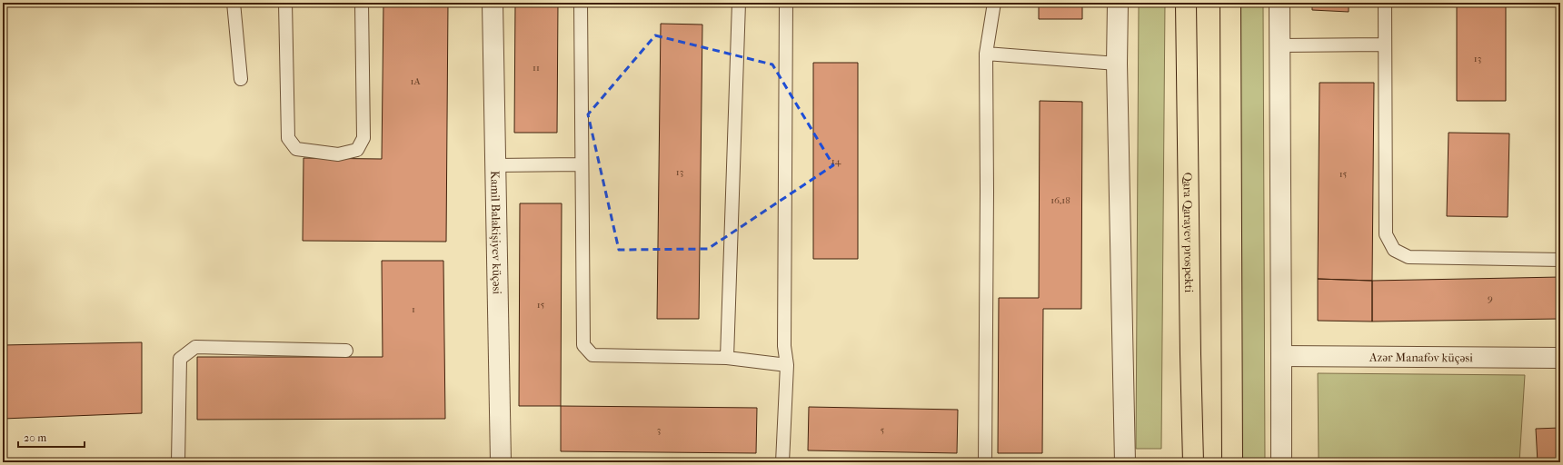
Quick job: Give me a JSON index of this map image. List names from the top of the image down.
{
  "streets": {
    "main road": ["Qara Qarayev prospekti"],
    "street": ["Kamil Balakişiyev küçəsi", "Azər Manafov küçəsi"]
  },
  "house_numbers": [
    "13",
    "11",
    "1A",
    "14",
    "13",
    "15",
    "16,18",
    "9",
    "15",
    "1",
    "3",
    "5"
  ],
  "scale_bar": "20 m"
}
